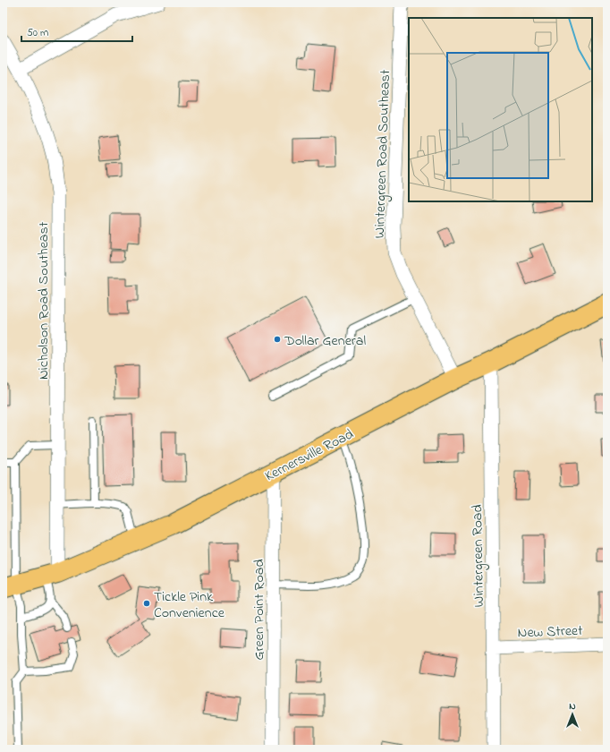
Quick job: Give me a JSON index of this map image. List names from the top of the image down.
{
  "streets": {
    "main road": ["Kernersville Road"],
    "street": [
      "Wintergreen Road Southeast",
      "Nicholson Road Southeast",
      "Wintergreen Road",
      "Green Point Road",
      "New Street"
    ]
  },
  "crossings": [
    ["Wintergreen Road Southeast", "Kernersville Road"],
    ["Nicholson Road Southeast", "Kernersville Road"],
    ["Kernersville Road", "Wintergreen Road"],
    ["Kernersville Road", "Green Point Road"],
    ["Wintergreen Road", "New Street"]
  ],
  "places": ["Dollar General", "Tickle Pink Convenience"],
  "scale_bar": "50 m",
  "north": "top"
}
